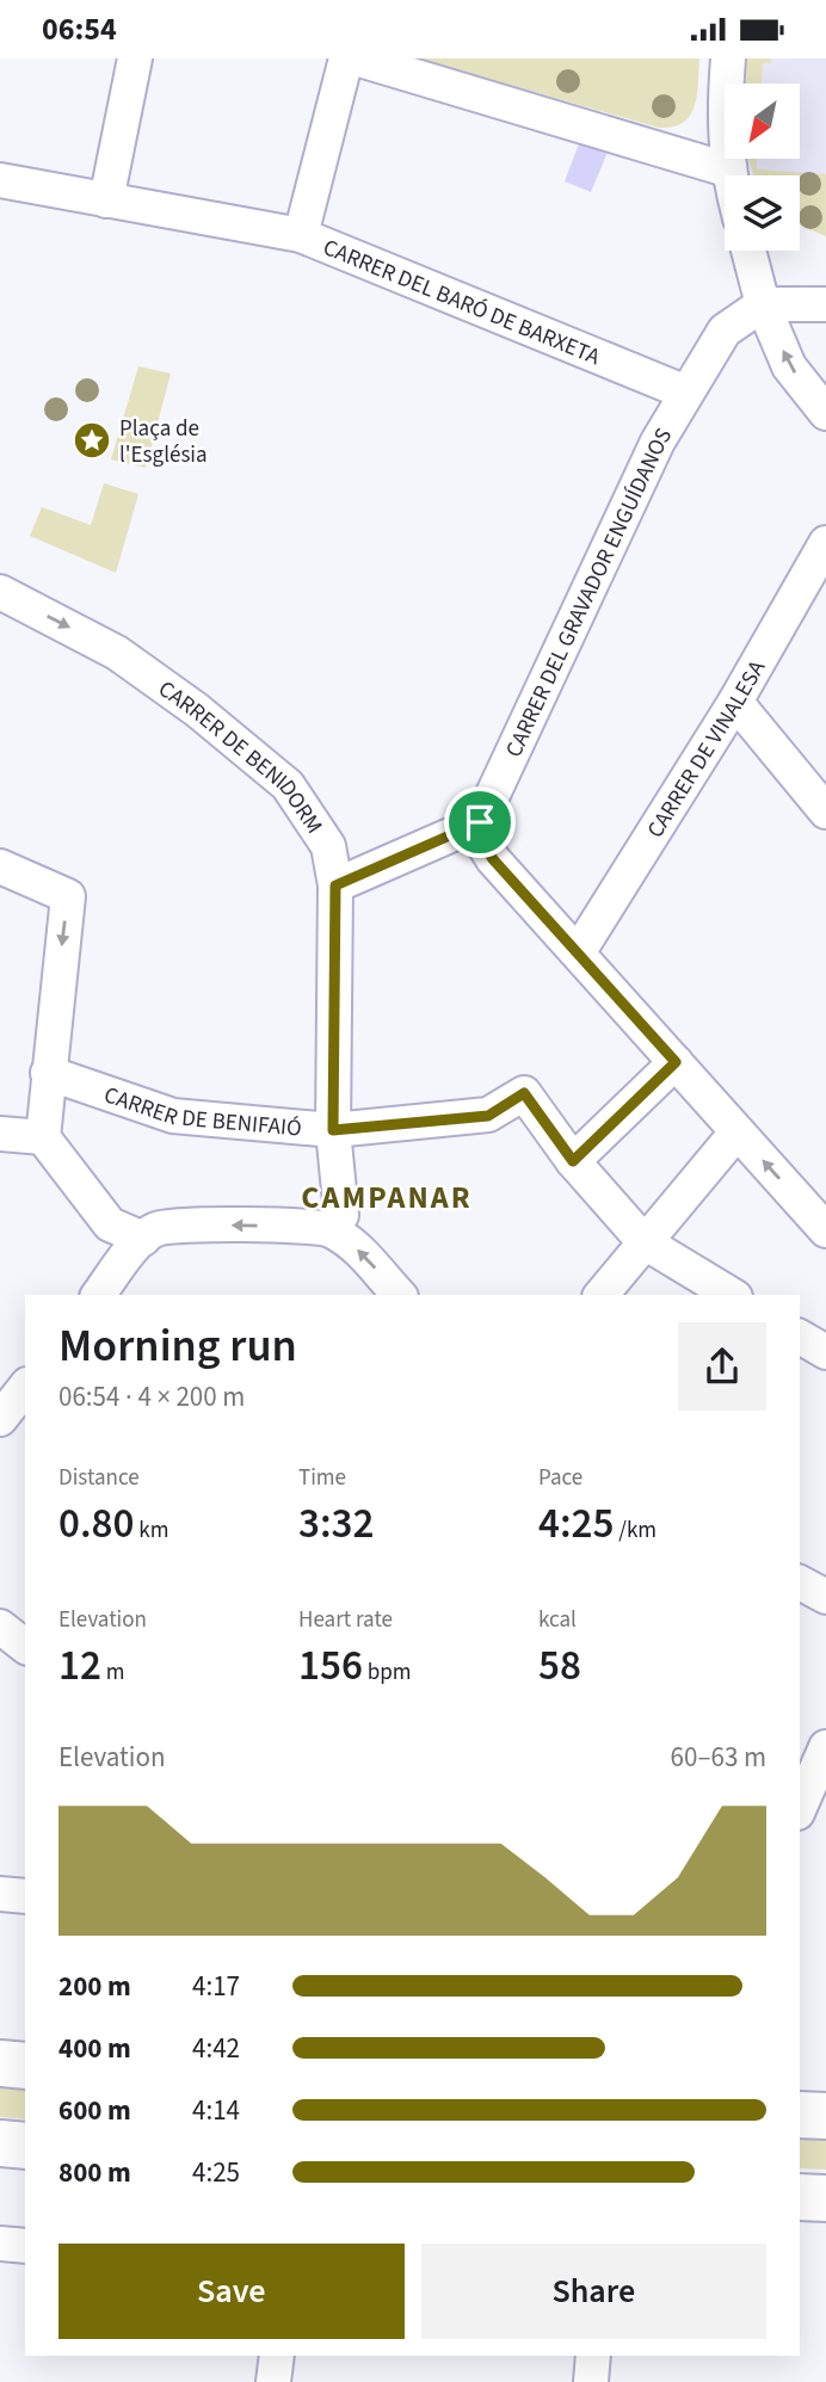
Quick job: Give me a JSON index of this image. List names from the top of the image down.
{
  "streets": {
    "street": [
      "CARRER DEL BARÓ DE BARXETA",
      "CARRER DEL GRAVADOR ENGUÍDANOS",
      "CARRER DE VINALESA",
      "CARRER DE BENIDORM",
      "CARRER DE BENIFAIÓ"
    ]
  },
  "crossings": [
    ["CARRER DEL BARÓ DE BARXETA", "CARRER DEL GRAVADOR ENGUÍDANOS"],
    ["CARRER DE BENIDORM", "CARRER DE BENIFAIÓ"]
  ],
  "one_way": ["CARRER DE BENIDORM"],
  "districts": ["CAMPANAR"],
  "places": {
    "place": ["Plaça de l'Església"]
  },
  "north": "bottom left",
  "page": {
    "status": "06:54",
    "heading": ["Morning run", "06:54 · 4 × 200 m"],
    "stats": [
      ["Distance", "0.80 km"],
      ["Time", "3:32"],
      ["Pace", "4:25 /km"],
      ["Elevation", "12 m"],
      ["Heart rate", "156 bpm"],
      ["kcal", "58"]
    ],
    "chart": ["Elevation", "60–63 m"],
    "list": [
      {
        "name": "200 m",
        "note": "4:17"
      },
      {
        "name": "400 m",
        "note": "4:42"
      },
      {
        "name": "600 m",
        "note": "4:14"
      },
      {
        "name": "800 m",
        "note": "4:25"
      }
    ],
    "buttons": ["Save", "Share"]
  }
}
